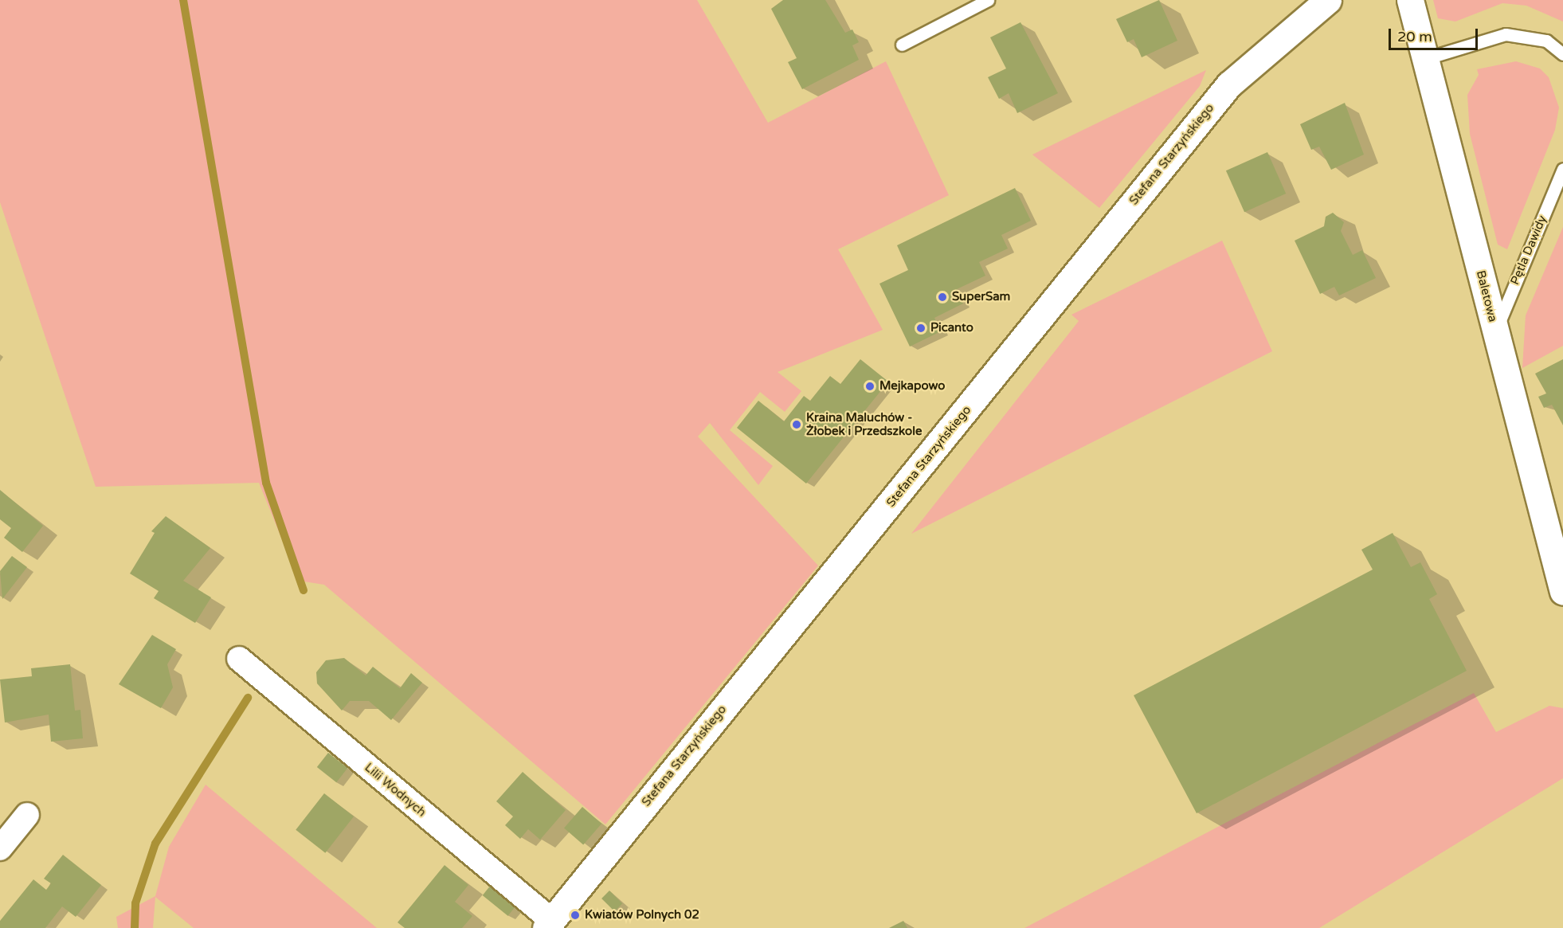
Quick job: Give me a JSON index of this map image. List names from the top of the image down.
{
  "streets": {
    "street": ["Stefana Starzyńskiego", "Baletowa", "Lilii Wodnych"],
    "lane": ["Pętla Dawidy"]
  },
  "crossings": [
    ["Stefana Starzyńskiego", "Lilii Wodnych"],
    ["Pętla Dawidy", "Baletowa"]
  ],
  "places": [
    "SuperSam",
    "Picanto",
    "Mejkapowo",
    "Kraina Maluchów - Żłobek i Przedszkole",
    "Kwiatów Polnych 02"
  ],
  "scale_bar": "20 m"
}
